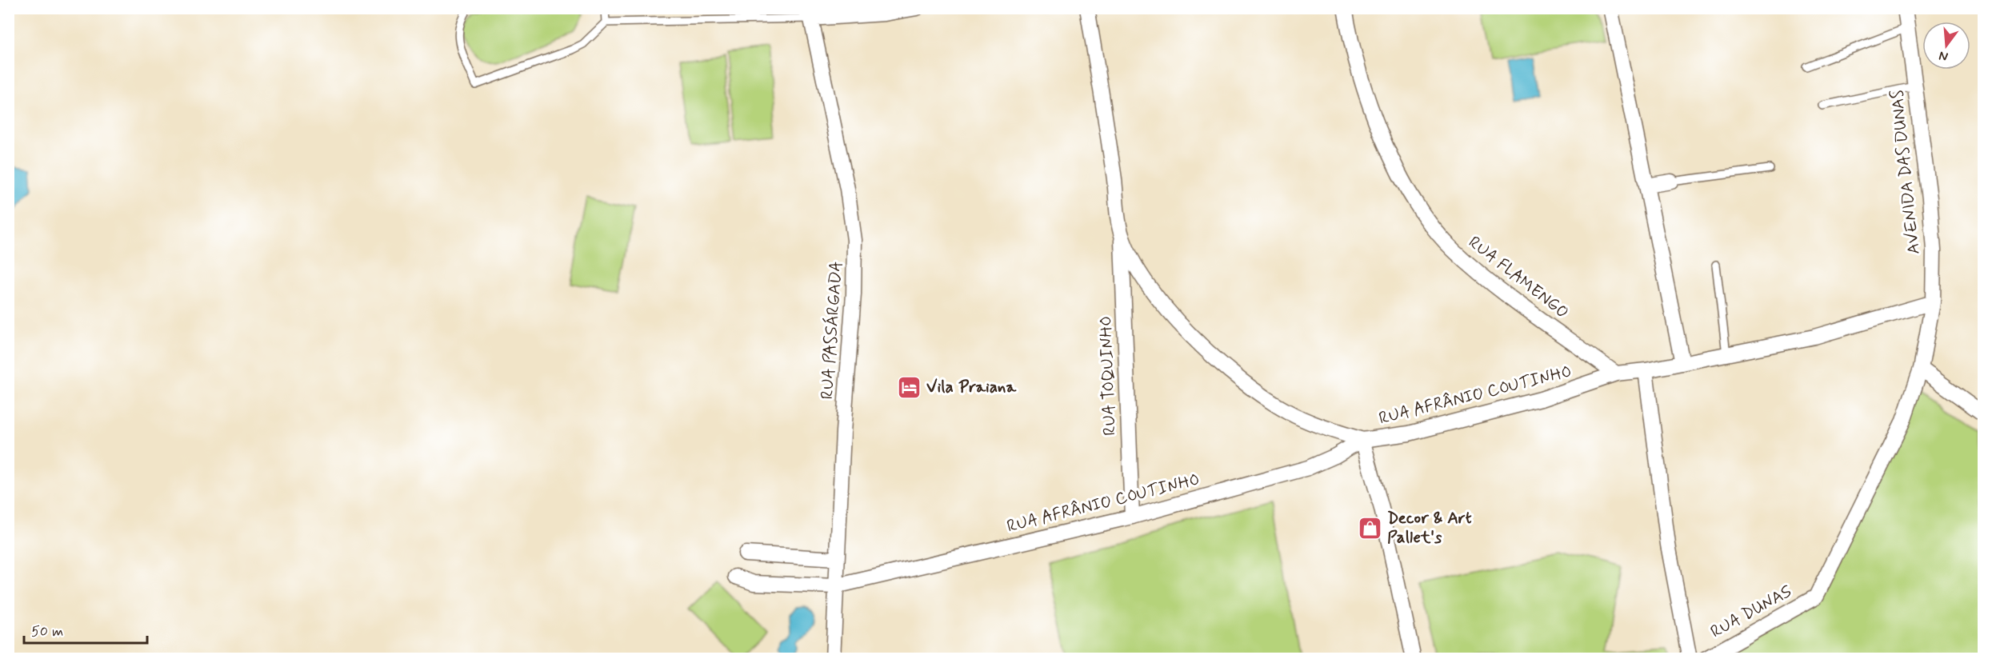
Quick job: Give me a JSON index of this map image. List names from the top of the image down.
{
  "streets": {
    "street": [
      "AVENIDA DAS DUNAS",
      "RUA FLAMENGO",
      "RUA PASSÁRGADA",
      "RUA TOQUINHO",
      "RUA AFRÂNIO COUTINHO",
      "RUA DUNAS"
    ]
  },
  "crossings": [
    ["AVENIDA DAS DUNAS", "RUA AFRÂNIO COUTINHO"],
    ["AVENIDA DAS DUNAS", "RUA DUNAS"],
    ["RUA FLAMENGO", "RUA AFRÂNIO COUTINHO"],
    ["RUA PASSÁRGADA", "RUA AFRÂNIO COUTINHO"],
    ["RUA TOQUINHO", "RUA AFRÂNIO COUTINHO"]
  ],
  "places": {
    "hotel": ["Vila Praiana"],
    "shop": ["Decor & Art Pallet's"]
  },
  "scale_bar": "50 m",
  "north": "bottom"
}
